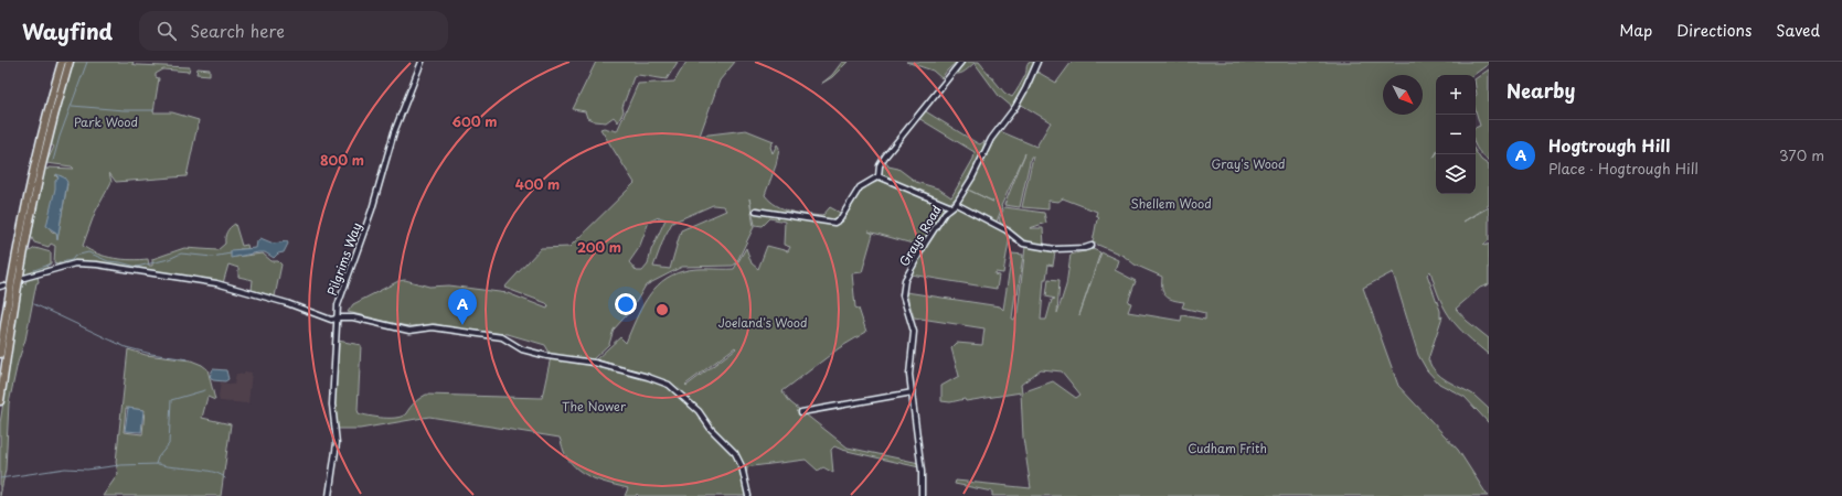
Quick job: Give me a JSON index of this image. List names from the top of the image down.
{
  "streets": {
    "street": ["Grays Road", "Pilgrims Way"]
  },
  "parks": [
    "Park Wood",
    "Gray's Wood",
    "Shellem Wood",
    "Joeland's Wood",
    "The Nower",
    "Cudham Frith"
  ],
  "north": "bottom right",
  "page": {
    "header": "Wayfind",
    "search": "Search here",
    "nav": ["Map", "Directions", "Saved"],
    "heading": "Nearby",
    "map_buttons": ["+", "−"],
    "list": [
      {
        "mark": "A",
        "name": "Hogtrough Hill",
        "note": "Place · Hogtrough Hill",
        "value": "370 m"
      }
    ],
    "pins": "A"
  },
  "rings": [
    "600 m",
    "800 m",
    "400 m",
    "200 m"
  ]
}
